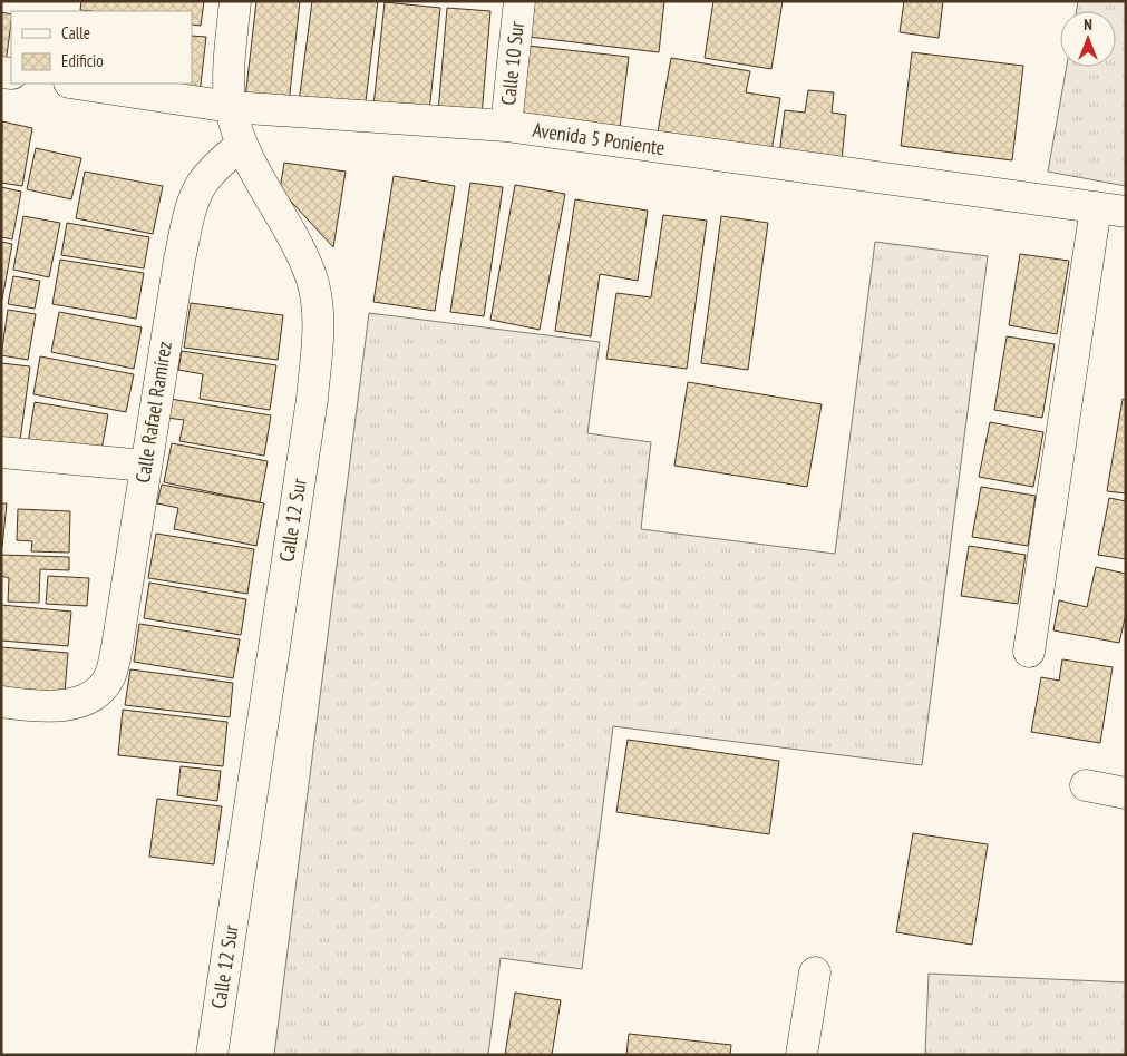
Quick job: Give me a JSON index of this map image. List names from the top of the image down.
{
  "streets": {
    "street": [
      "Calle 10 Sur",
      "Avenida 5 Poniente",
      "Calle Rafael Ramírez",
      "Calle 12 Sur"
    ]
  },
  "crossings": [
    ["Calle 10 Sur", "Avenida 5 Poniente"],
    ["Avenida 5 Poniente", "Calle 12 Sur"],
    ["Calle Rafael Ramírez", "Calle 12 Sur"]
  ],
  "legend": ["Calle", "Edificio"],
  "north": "top"
}
